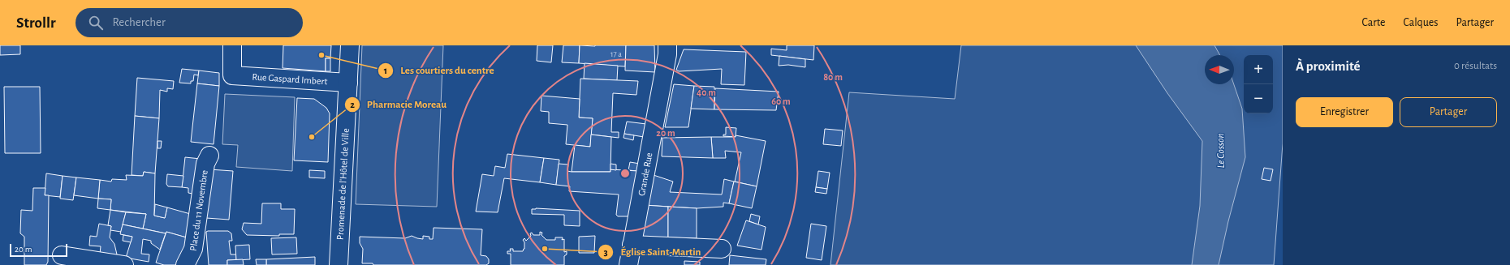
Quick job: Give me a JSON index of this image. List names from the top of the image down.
{
  "streets": {
    "street": [
      "Rue Gaspard Imbert",
      "Grande Rue",
      "Promenade de l'Hôtel de Ville",
      "Place du 11 Novembre"
    ]
  },
  "crossings": [
    ["Rue Gaspard Imbert", "Promenade de l'Hôtel de Ville"]
  ],
  "water": ["Le Cosson"],
  "places": ["Les courtiers du centre", "Pharmacie Moreau", "Église Saint-Martin"],
  "house_numbers": ["17 a"],
  "scale_bar": "20 m",
  "north": "left",
  "page": {
    "header": "Strollr",
    "search": "Rechercher",
    "nav": ["Carte", "Calques", "Partager"],
    "heading": ["À proximité", "0 résultats"],
    "map_buttons": ["+", "−"],
    "buttons": ["Enregistrer", "Partager"],
    "scale": "20 m"
  },
  "rings": [
    "80 m",
    "40 m",
    "60 m",
    "20 m"
  ]
}
